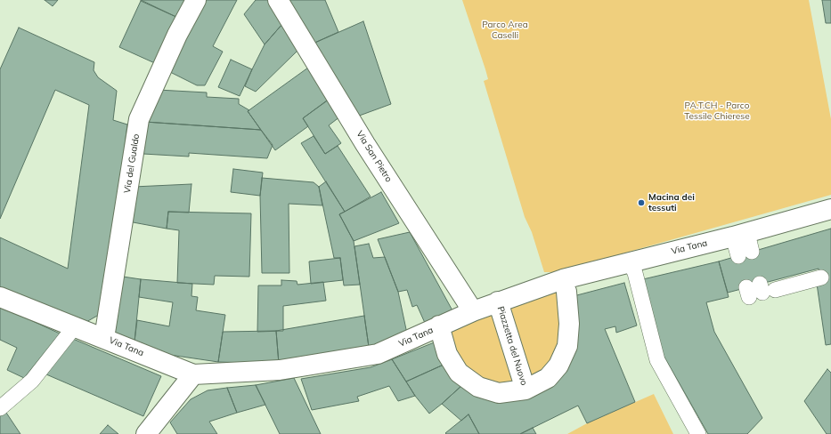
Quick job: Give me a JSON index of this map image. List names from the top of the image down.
{
  "streets": {
    "street": [
      "Via San Pietro",
      "Via del Gualdo",
      "Via Tana",
      "Piazzetta del Nuovo"
    ]
  },
  "crossings": [
    ["Via San Pietro", "Via Tana"],
    ["Via del Gualdo", "Via Tana"],
    ["Via Tana", "Piazzetta del Nuovo"]
  ],
  "parks": ["Parco Area Caselli", "PA.T.CH - Parco Tessile Chierese"],
  "places": ["Macina dei tessuti"]
}
